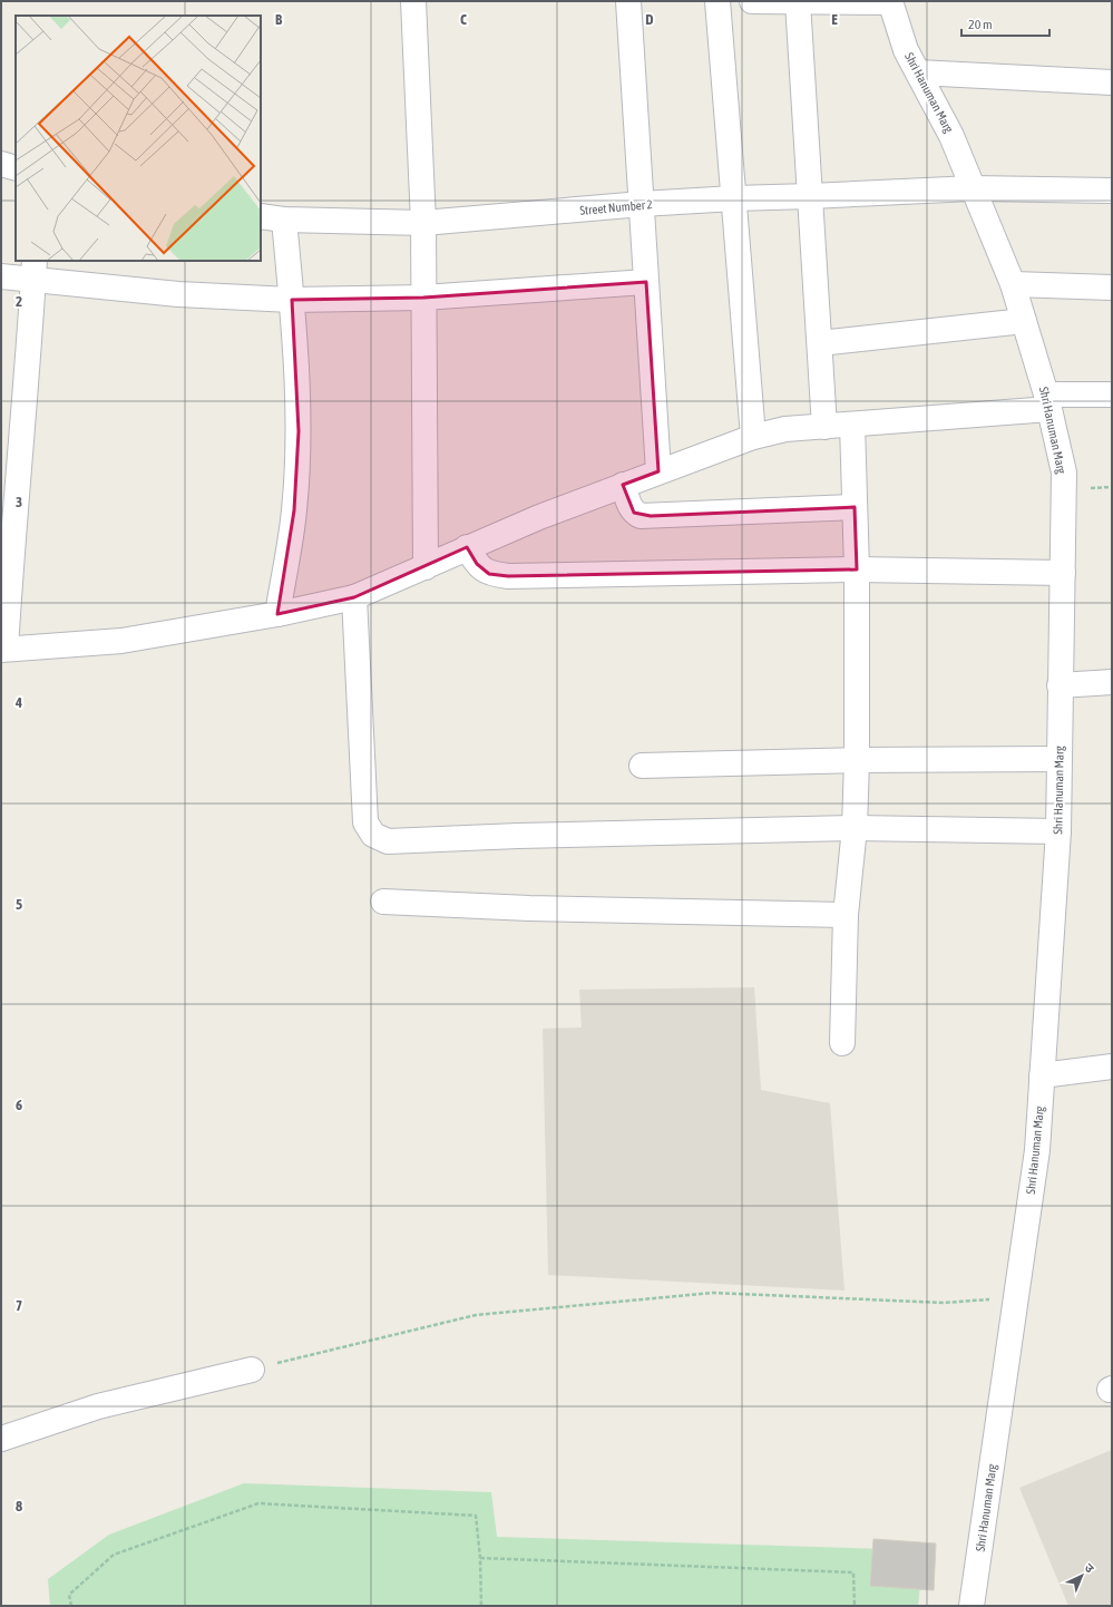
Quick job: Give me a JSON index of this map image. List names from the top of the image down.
{
  "streets": {
    "street": ["Shri Hanuman Marg", "Street Number 2"]
  },
  "crossings": [
    ["Shri Hanuman Marg", "Street Number 2"]
  ],
  "scale_bar": "20 m",
  "north": "top right",
  "grid": {
    "columns": [
      "B",
      "C",
      "D",
      "E"
    ],
    "rows": [
      "2",
      "3",
      "4",
      "5",
      "6",
      "7",
      "8"
    ]
  }
}
